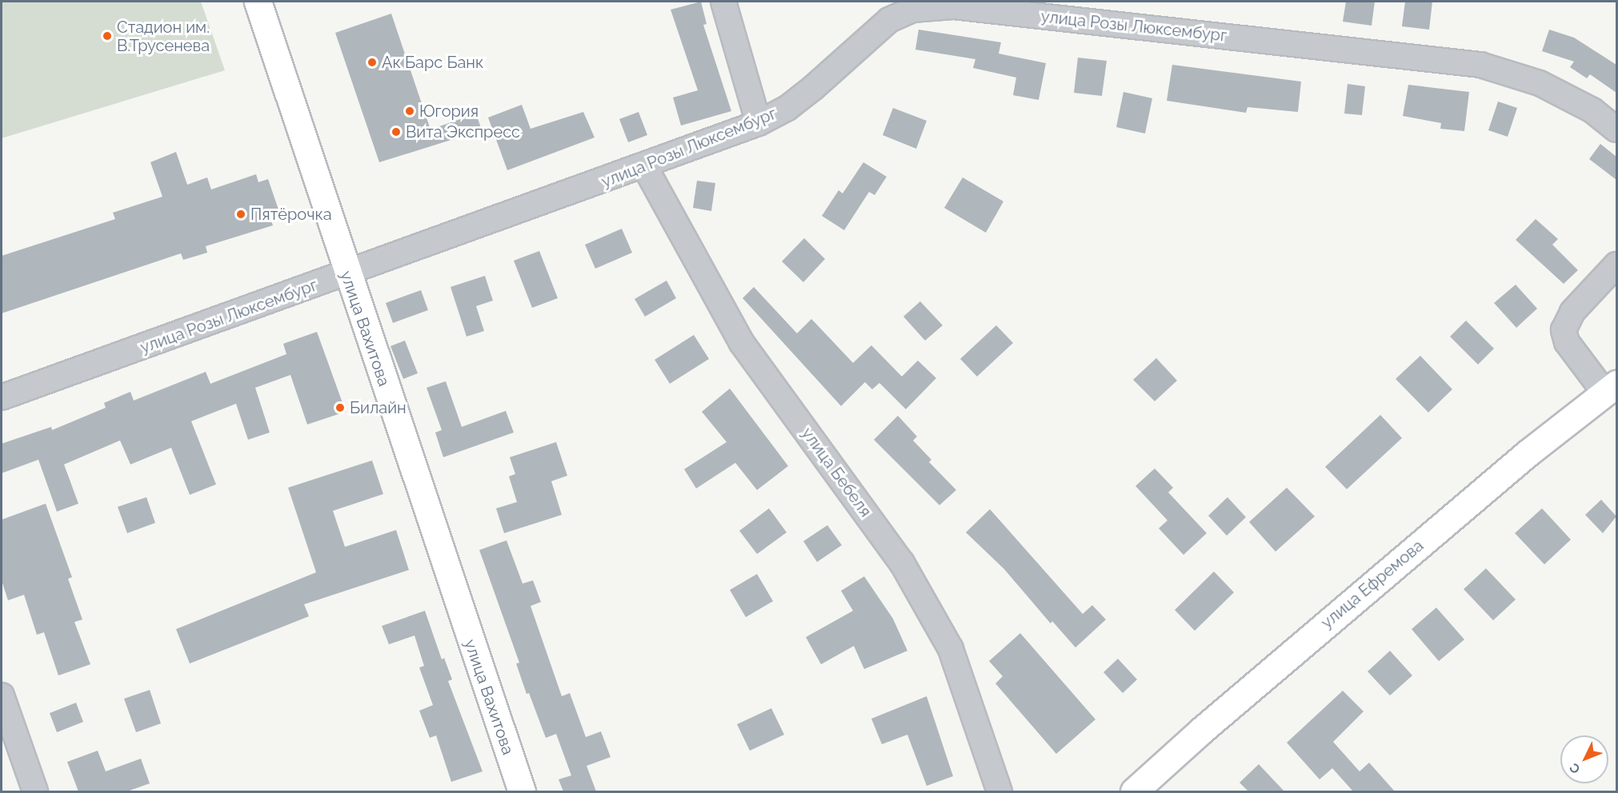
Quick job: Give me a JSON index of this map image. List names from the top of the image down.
{
  "streets": {
    "main road": ["улица Вахитова", "улица Ефремова"],
    "street": ["улица Розы Люксембург", "улица Бебеля"]
  },
  "crossings": [
    ["улица Розы Люксембург", "улица Вахитова"],
    ["улица Розы Люксембург", "улица Бебеля"]
  ],
  "places": [
    "Стадион им. В.Трусенева",
    "Ак Барс Банк",
    "Югория",
    "Вита Экспресс",
    "Пятёрочка",
    "Билайн"
  ],
  "north": "bottom left"
}
